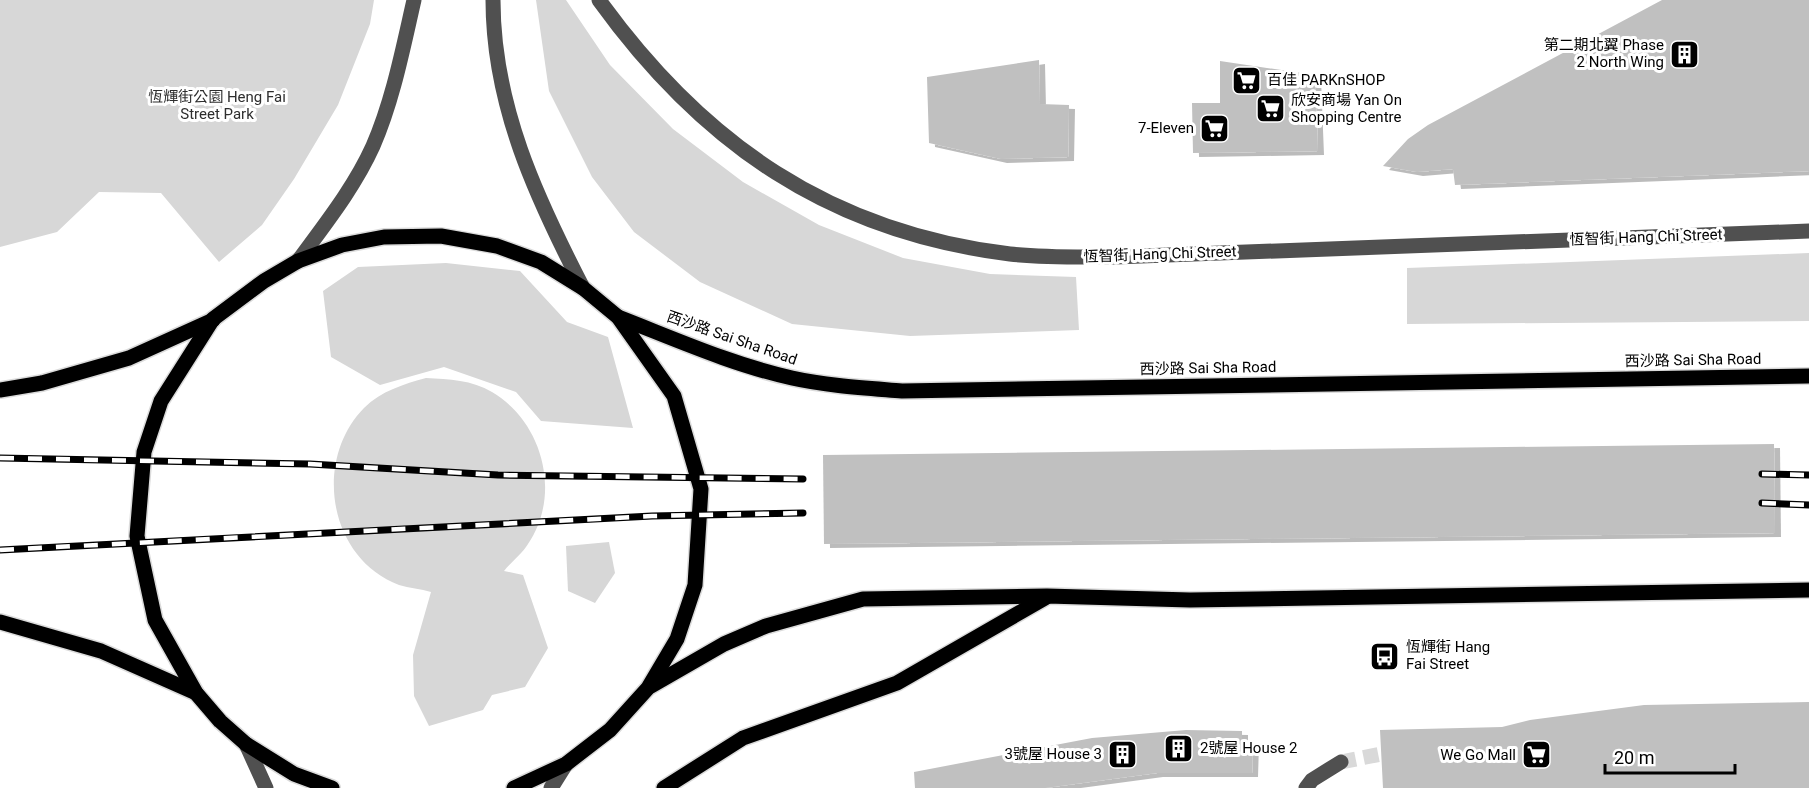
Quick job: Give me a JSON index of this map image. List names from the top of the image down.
{
  "streets": {
    "main road": ["西沙路 Sai Sha Road"],
    "street": ["恆智街 Hang Chi Street"]
  },
  "parks": ["恆輝街公園 Heng Fai Street Park"],
  "places": {
    "building": ["第二期北翼 Phase 2 North Wing", "2號屋 House 2", "3號屋 House 3"],
    "supermarket": [
      "百佳 PARKnSHOP",
      "欣安商場 Yan On Shopping Centre",
      "7-Eleven",
      "We Go Mall"
    ],
    "bus stop": ["恆輝街 Hang Fai Street"]
  },
  "scale_bar": "20 m"
}
